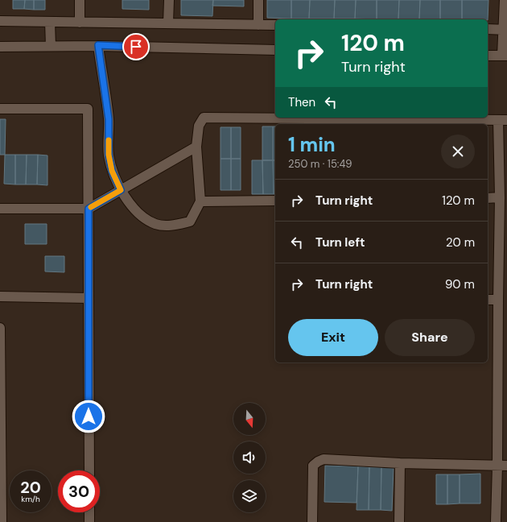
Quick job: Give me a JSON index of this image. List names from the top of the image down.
{
  "north": "bottom",
  "page": {
    "turn": ["120 m", "Turn right"],
    "then": "Then",
    "heading": ["1 min", "250 m · 15:49"],
    "list": [
      {
        "name": "Turn right",
        "value": "120 m"
      },
      {
        "name": "Turn left",
        "value": "20 m"
      },
      {
        "name": "Turn right",
        "value": "90 m"
      }
    ],
    "buttons": ["Exit", "Share"],
    "speed": "20 km/h",
    "limit": "30"
  }
}
